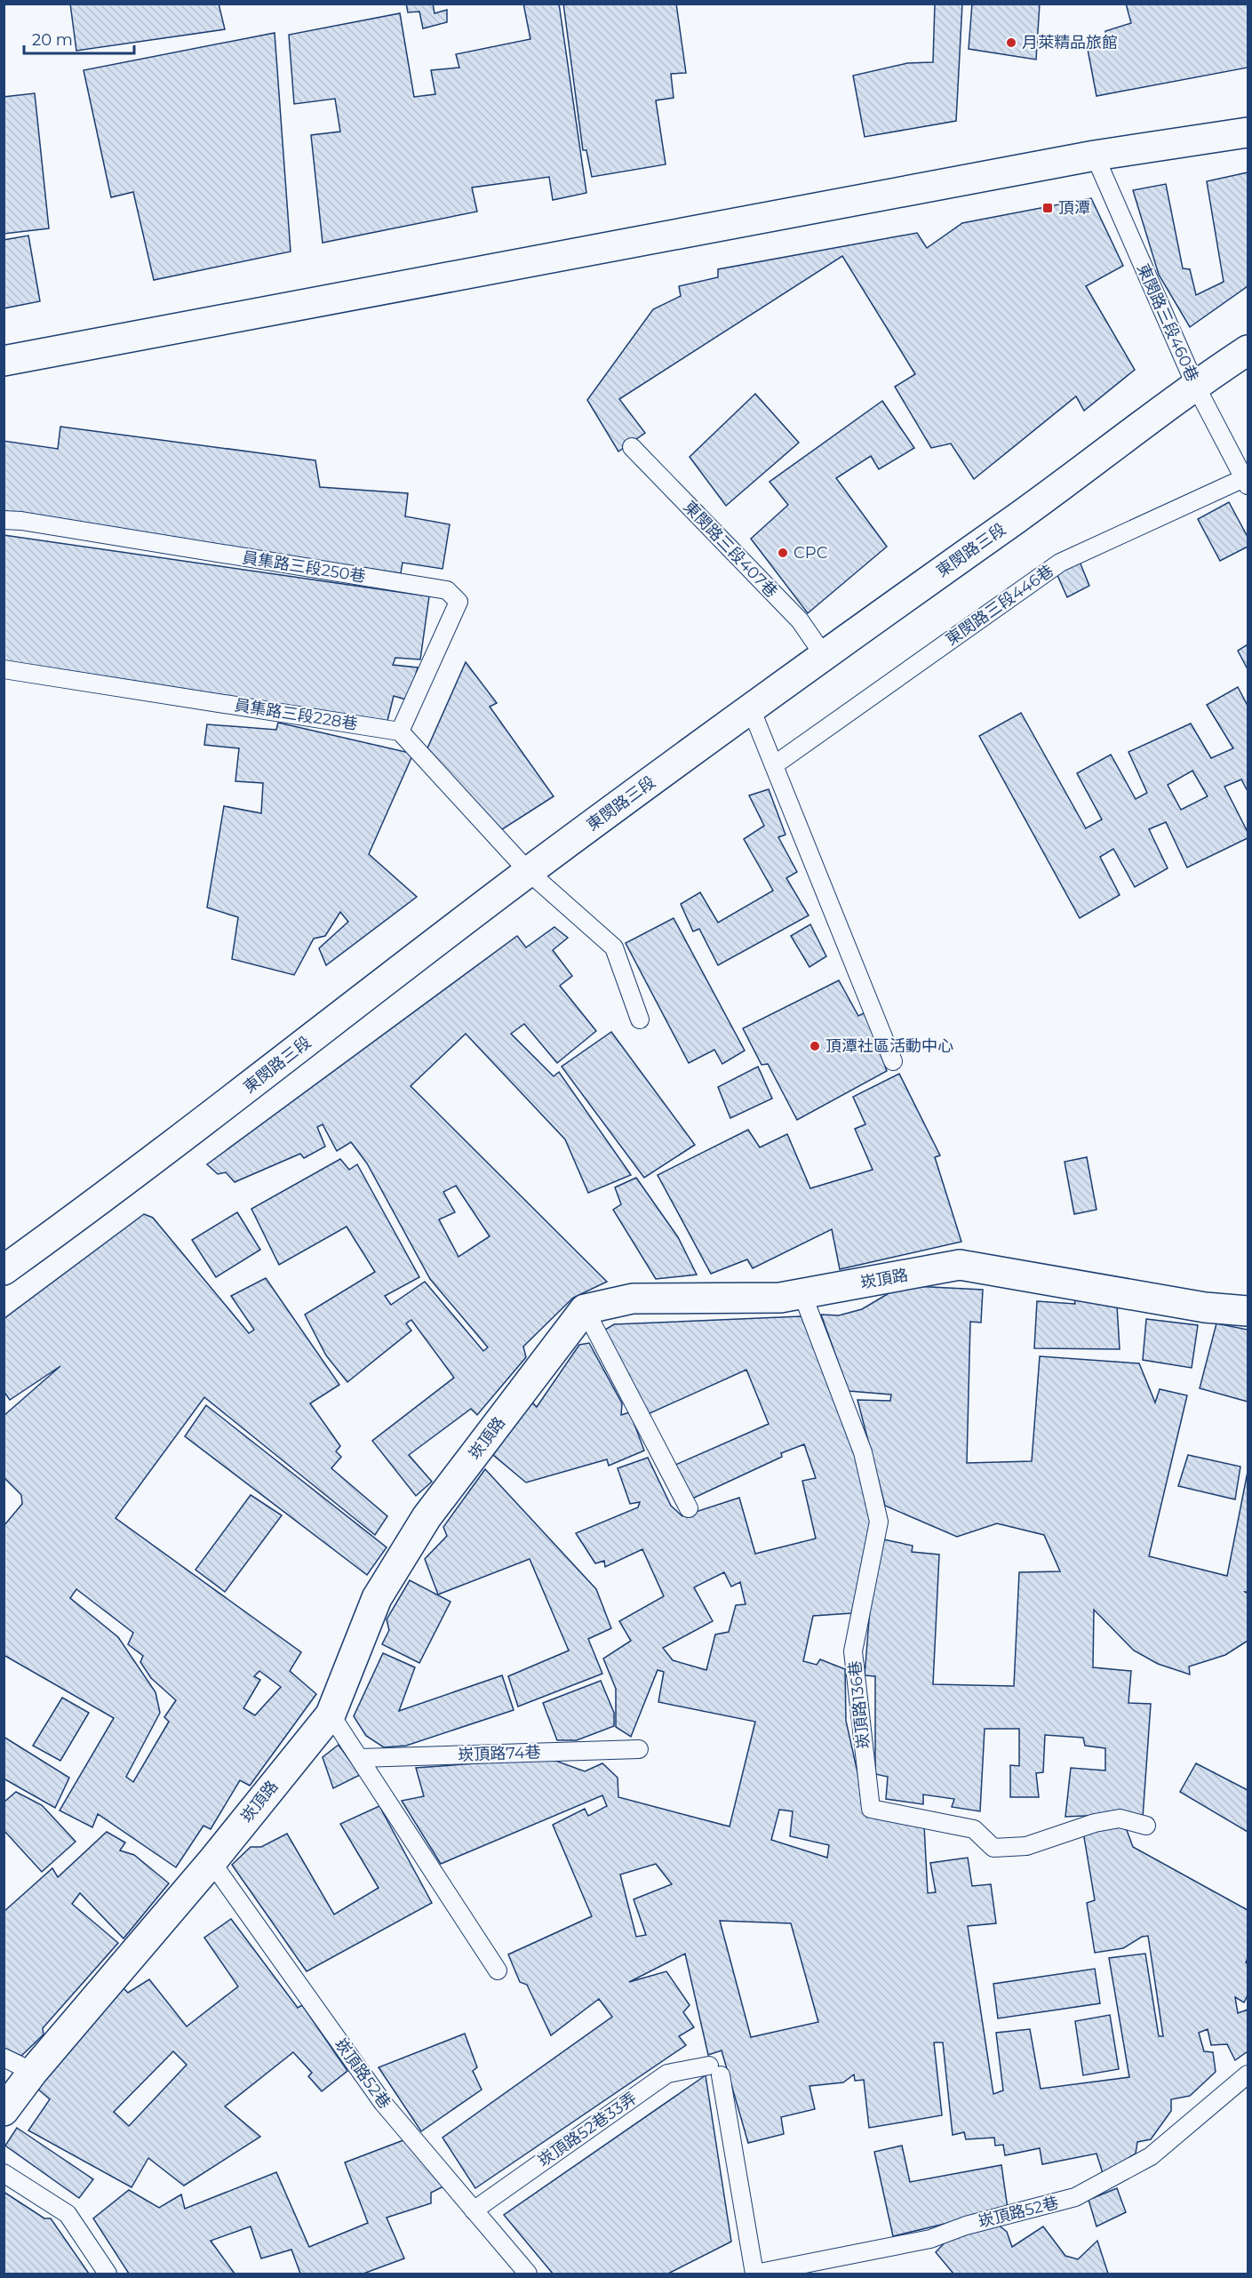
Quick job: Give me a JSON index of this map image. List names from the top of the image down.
{
  "streets": {
    "street": ["東閔路三段", "崁頂路"],
    "lane": [
      "東閔路三段460巷",
      "東閔路三段407巷",
      "員集路三段250巷",
      "東閔路三段446巷",
      "員集路三段228巷",
      "崁頂路136巷",
      "崁頂路74巷",
      "崁頂路52巷",
      "崁頂路52巷33弄"
    ]
  },
  "crossings": [
    ["東閔路三段460巷", "東閔路三段"],
    ["東閔路三段460巷", "東閔路三段446巷"],
    ["東閔路三段407巷", "東閔路三段"],
    ["員集路三段250巷", "員集路三段228巷"],
    ["崁頂路", "崁頂路136巷"],
    ["崁頂路", "崁頂路52巷"],
    ["崁頂路52巷", "崁頂路52巷33弄"]
  ],
  "places": {
    "other": ["月萊精品旅館", "CPC", "頂潭社區活動中心"],
    "transit": ["頂潭"]
  },
  "scale_bar": "20 m"
}
